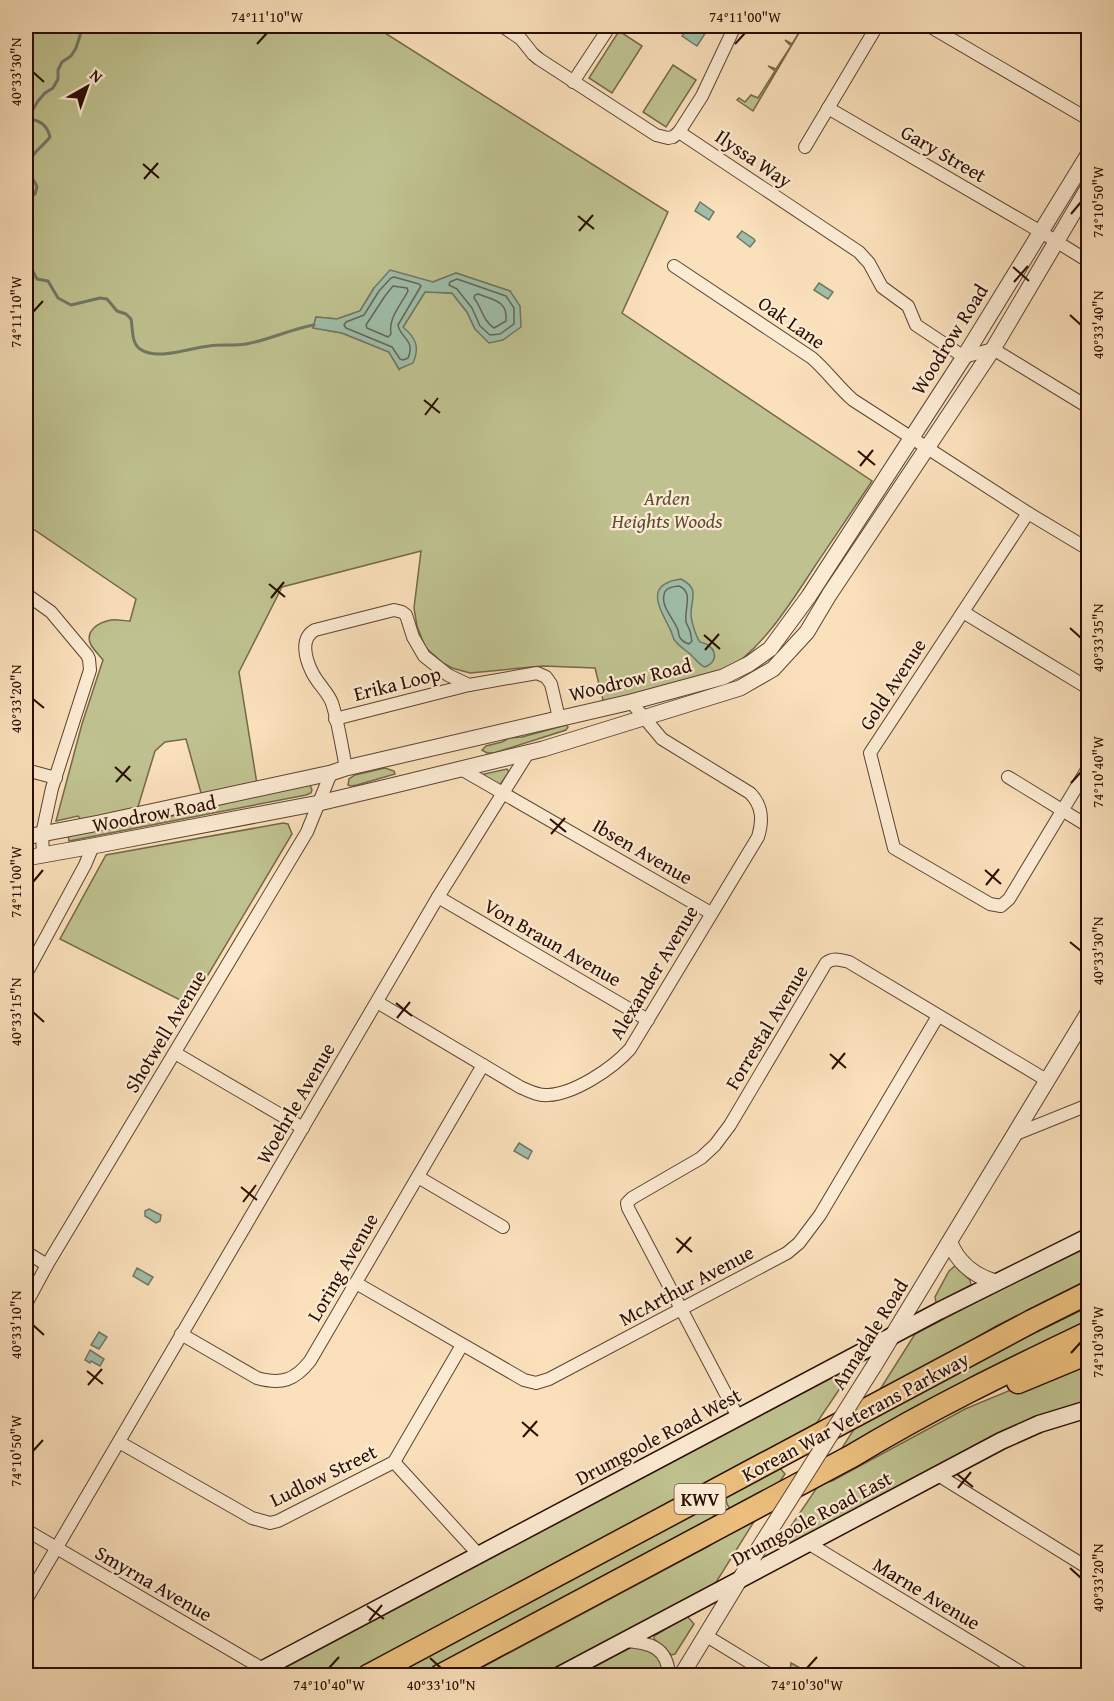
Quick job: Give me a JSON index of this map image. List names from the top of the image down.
{
  "streets": {
    "highway": ["Korean War Veterans Parkway", "KWV"],
    "main road": ["Drumgoole Road West", "Drumgoole Road East"],
    "street": [
      "Gary Street",
      "Ilyssa Way",
      "Oak Lane",
      "Woodrow Road",
      "Erika Loop",
      "Gold Avenue",
      "Ibsen Avenue",
      "Von Braun Avenue",
      "Alexander Avenue",
      "Forrestal Avenue",
      "Shotwell Avenue",
      "Woehrle Avenue",
      "Loring Avenue",
      "McArthur Avenue",
      "Annadale Road",
      "Ludlow Street",
      "Smyrna Avenue",
      "Marne Avenue"
    ]
  },
  "crossings": [
    ["Gary Street", "Woodrow Road"],
    ["Ilyssa Way", "Woodrow Road"],
    ["Oak Lane", "Woodrow Road"],
    ["Oak Lane", "Gold Avenue"],
    ["Woodrow Road", "Erika Loop"],
    ["Woodrow Road", "Ibsen Avenue"],
    ["Woodrow Road", "Alexander Avenue"],
    ["Woodrow Road", "Shotwell Avenue"],
    ["Woodrow Road", "Woehrle Avenue"],
    ["Ibsen Avenue", "Alexander Avenue"],
    ["Ibsen Avenue", "Woehrle Avenue"],
    ["Von Braun Avenue", "Alexander Avenue"],
    ["Von Braun Avenue", "Woehrle Avenue"],
    ["Alexander Avenue", "Woehrle Avenue"],
    ["Alexander Avenue", "Loring Avenue"],
    ["Forrestal Avenue", "McArthur Avenue"],
    ["Forrestal Avenue", "Annadale Road"],
    ["Woehrle Avenue", "Loring Avenue"],
    ["Woehrle Avenue", "Ludlow Street"],
    ["Woehrle Avenue", "Smyrna Avenue"],
    ["Loring Avenue", "McArthur Avenue"],
    ["McArthur Avenue", "Ludlow Street"],
    ["Annadale Road", "Drumgoole Road West"],
    ["Annadale Road", "Drumgoole Road East"],
    ["Drumgoole Road West", "Smyrna Avenue"],
    ["Drumgoole Road East", "Marne Avenue"]
  ],
  "parks": ["Arden Heights Woods"],
  "north": "top right",
  "coordinates": [
    "74°11'10\"W",
    "74°11'00\"W",
    "40°33'30\"N",
    "74°10'50\"W",
    "40°33'40\"N",
    "40°33'35\"N",
    "40°33'20\"N",
    "74°10'40\"W",
    "40°33'15\"N",
    "40°33'10\"N",
    "74°10'30\"W"
  ]
}
